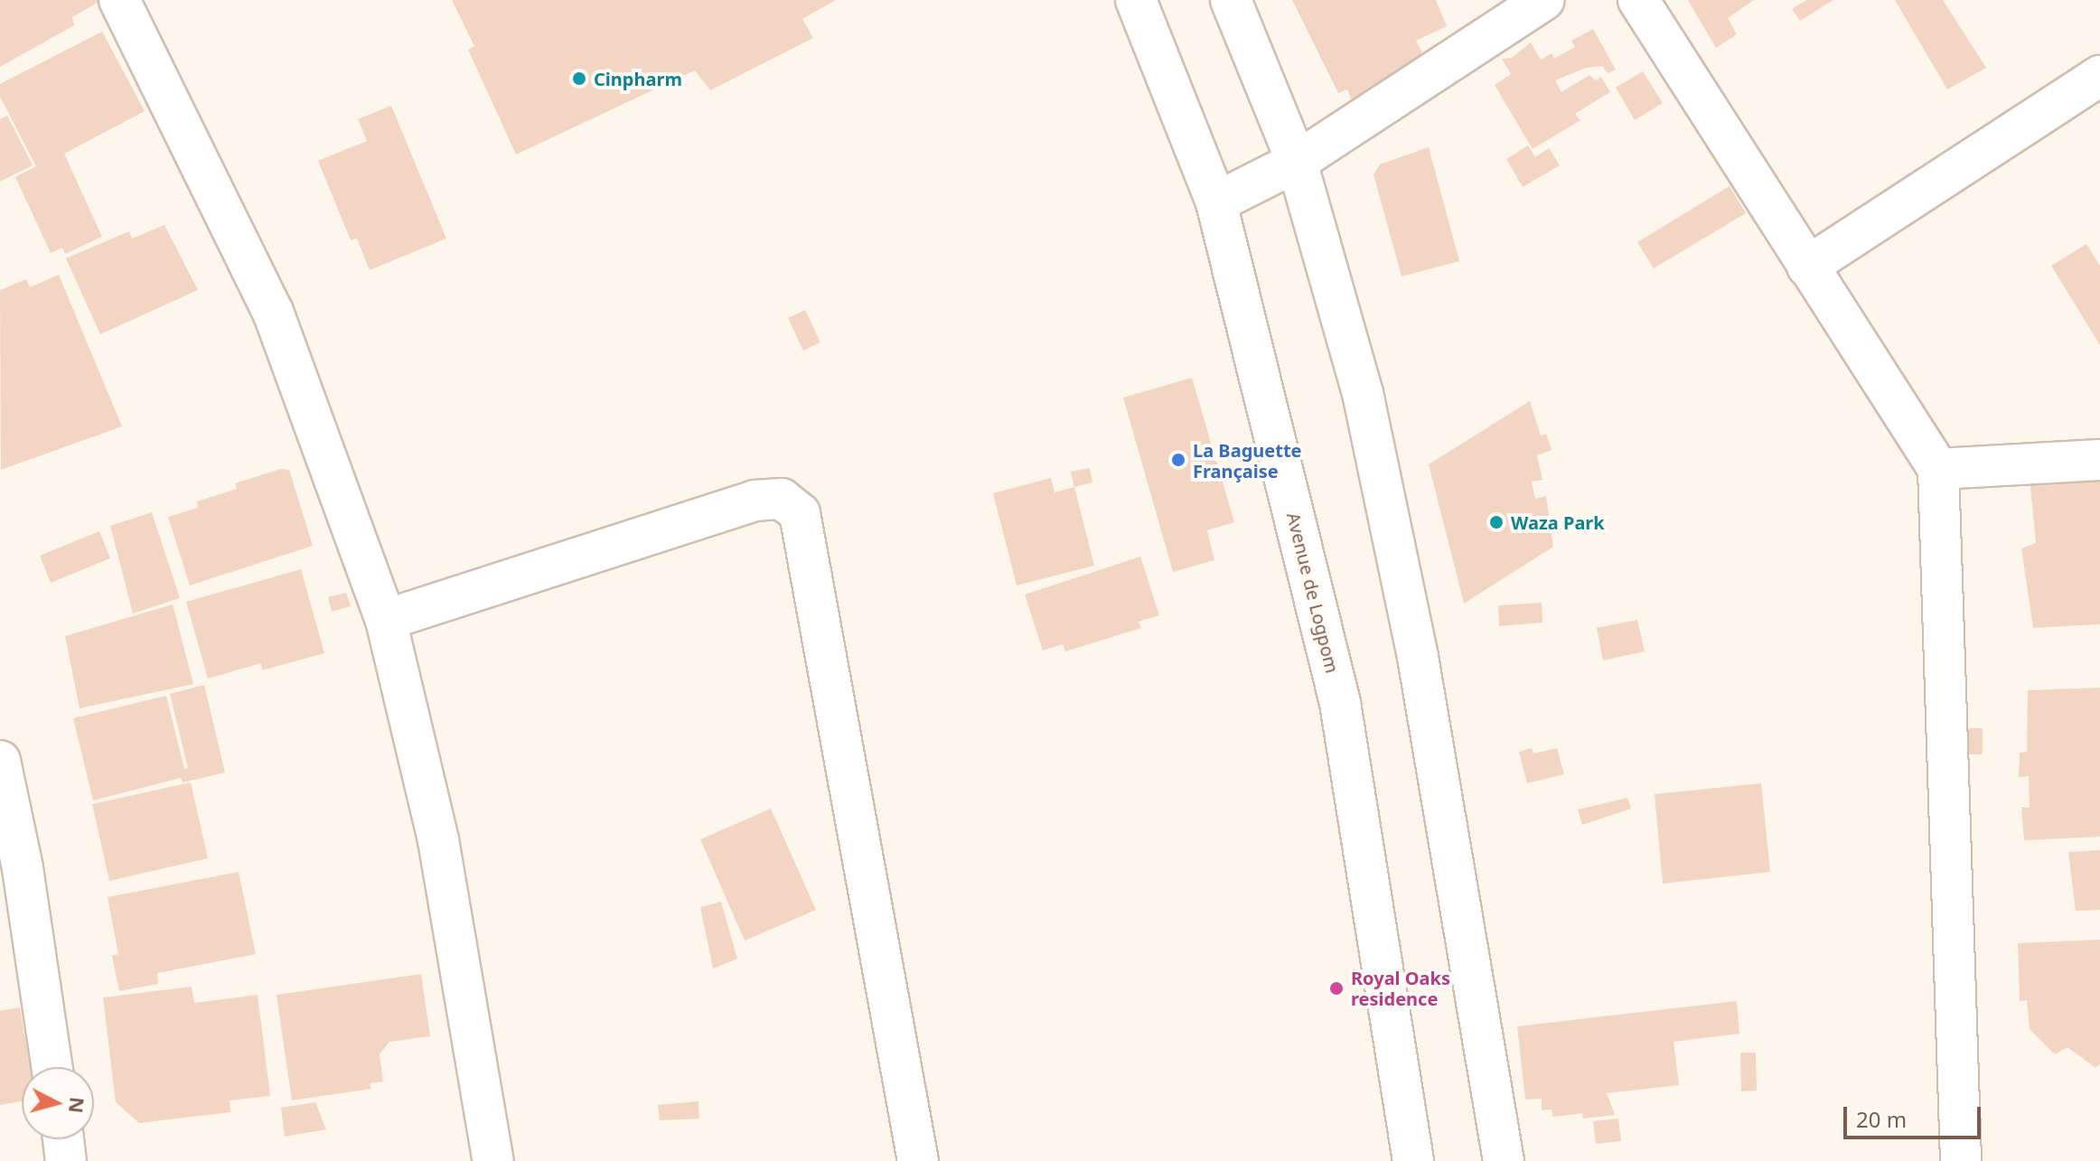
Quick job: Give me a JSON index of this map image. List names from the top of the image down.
{
  "streets": {
    "street": ["Avenue de Logpom"]
  },
  "places": [
    "Cinpharm",
    "La Baguette Française",
    "Waza Park",
    "Royal Oaks residence"
  ],
  "scale_bar": "20 m",
  "north": "right"
}
